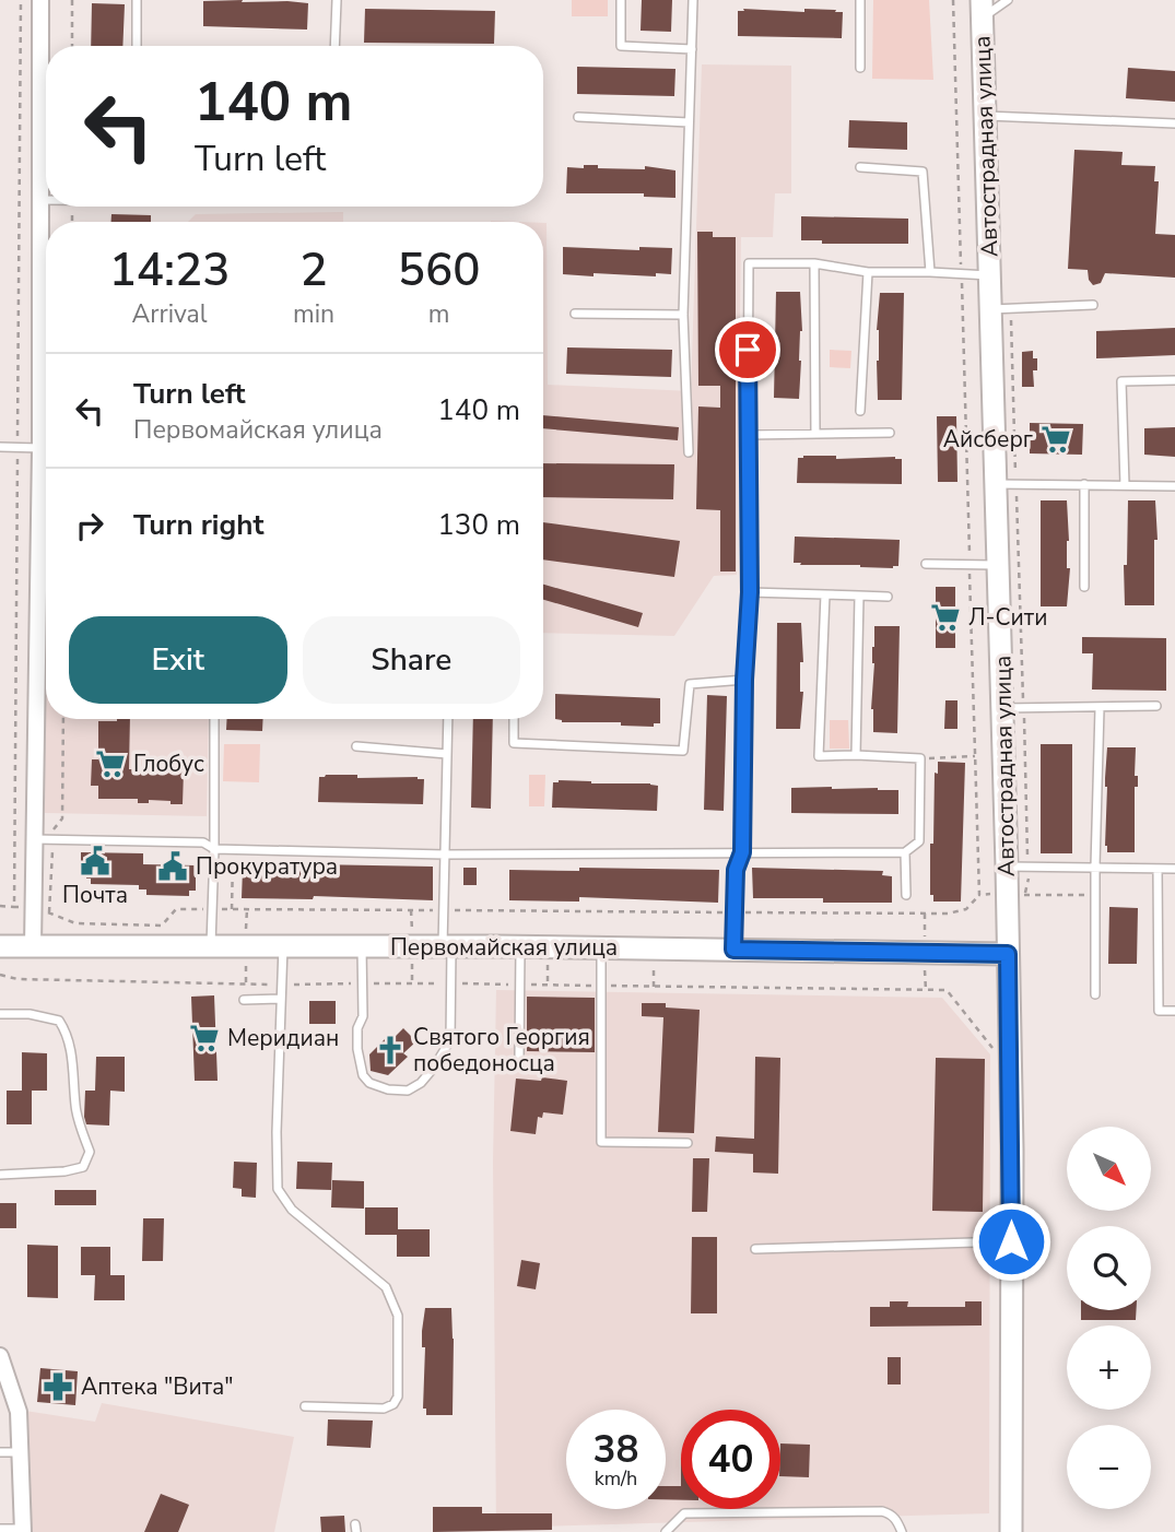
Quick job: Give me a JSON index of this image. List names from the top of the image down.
{
  "streets": {
    "main road": ["Автострадная улица", "Первомайская улица"]
  },
  "crossings": [
    ["Автострадная улица", "Первомайская улица"]
  ],
  "places": {
    "supermarket": [
      "Айсберг",
      "Л-Сити",
      "Глобус",
      "Меридиан"
    ],
    "public building": ["Почта", "Прокуратура"],
    "church": ["Святого Георгия победоносца"],
    "pharmacy": ["Аптека \"Вита\""]
  },
  "north": "bottom right",
  "page": {
    "turn": ["140 m", "Turn left"],
    "eta": [
      "14:23",
      "Arrival",
      "2",
      "min",
      "560",
      "m"
    ],
    "list": [
      {
        "name": "Turn left",
        "note": "Первомайская улица",
        "value": "140 m"
      },
      {
        "name": "Turn right",
        "value": "130 m"
      }
    ],
    "buttons": ["Exit", "Share"],
    "map_buttons": ["+", "−"],
    "speed": "38 km/h",
    "limit": "40"
  }
}
